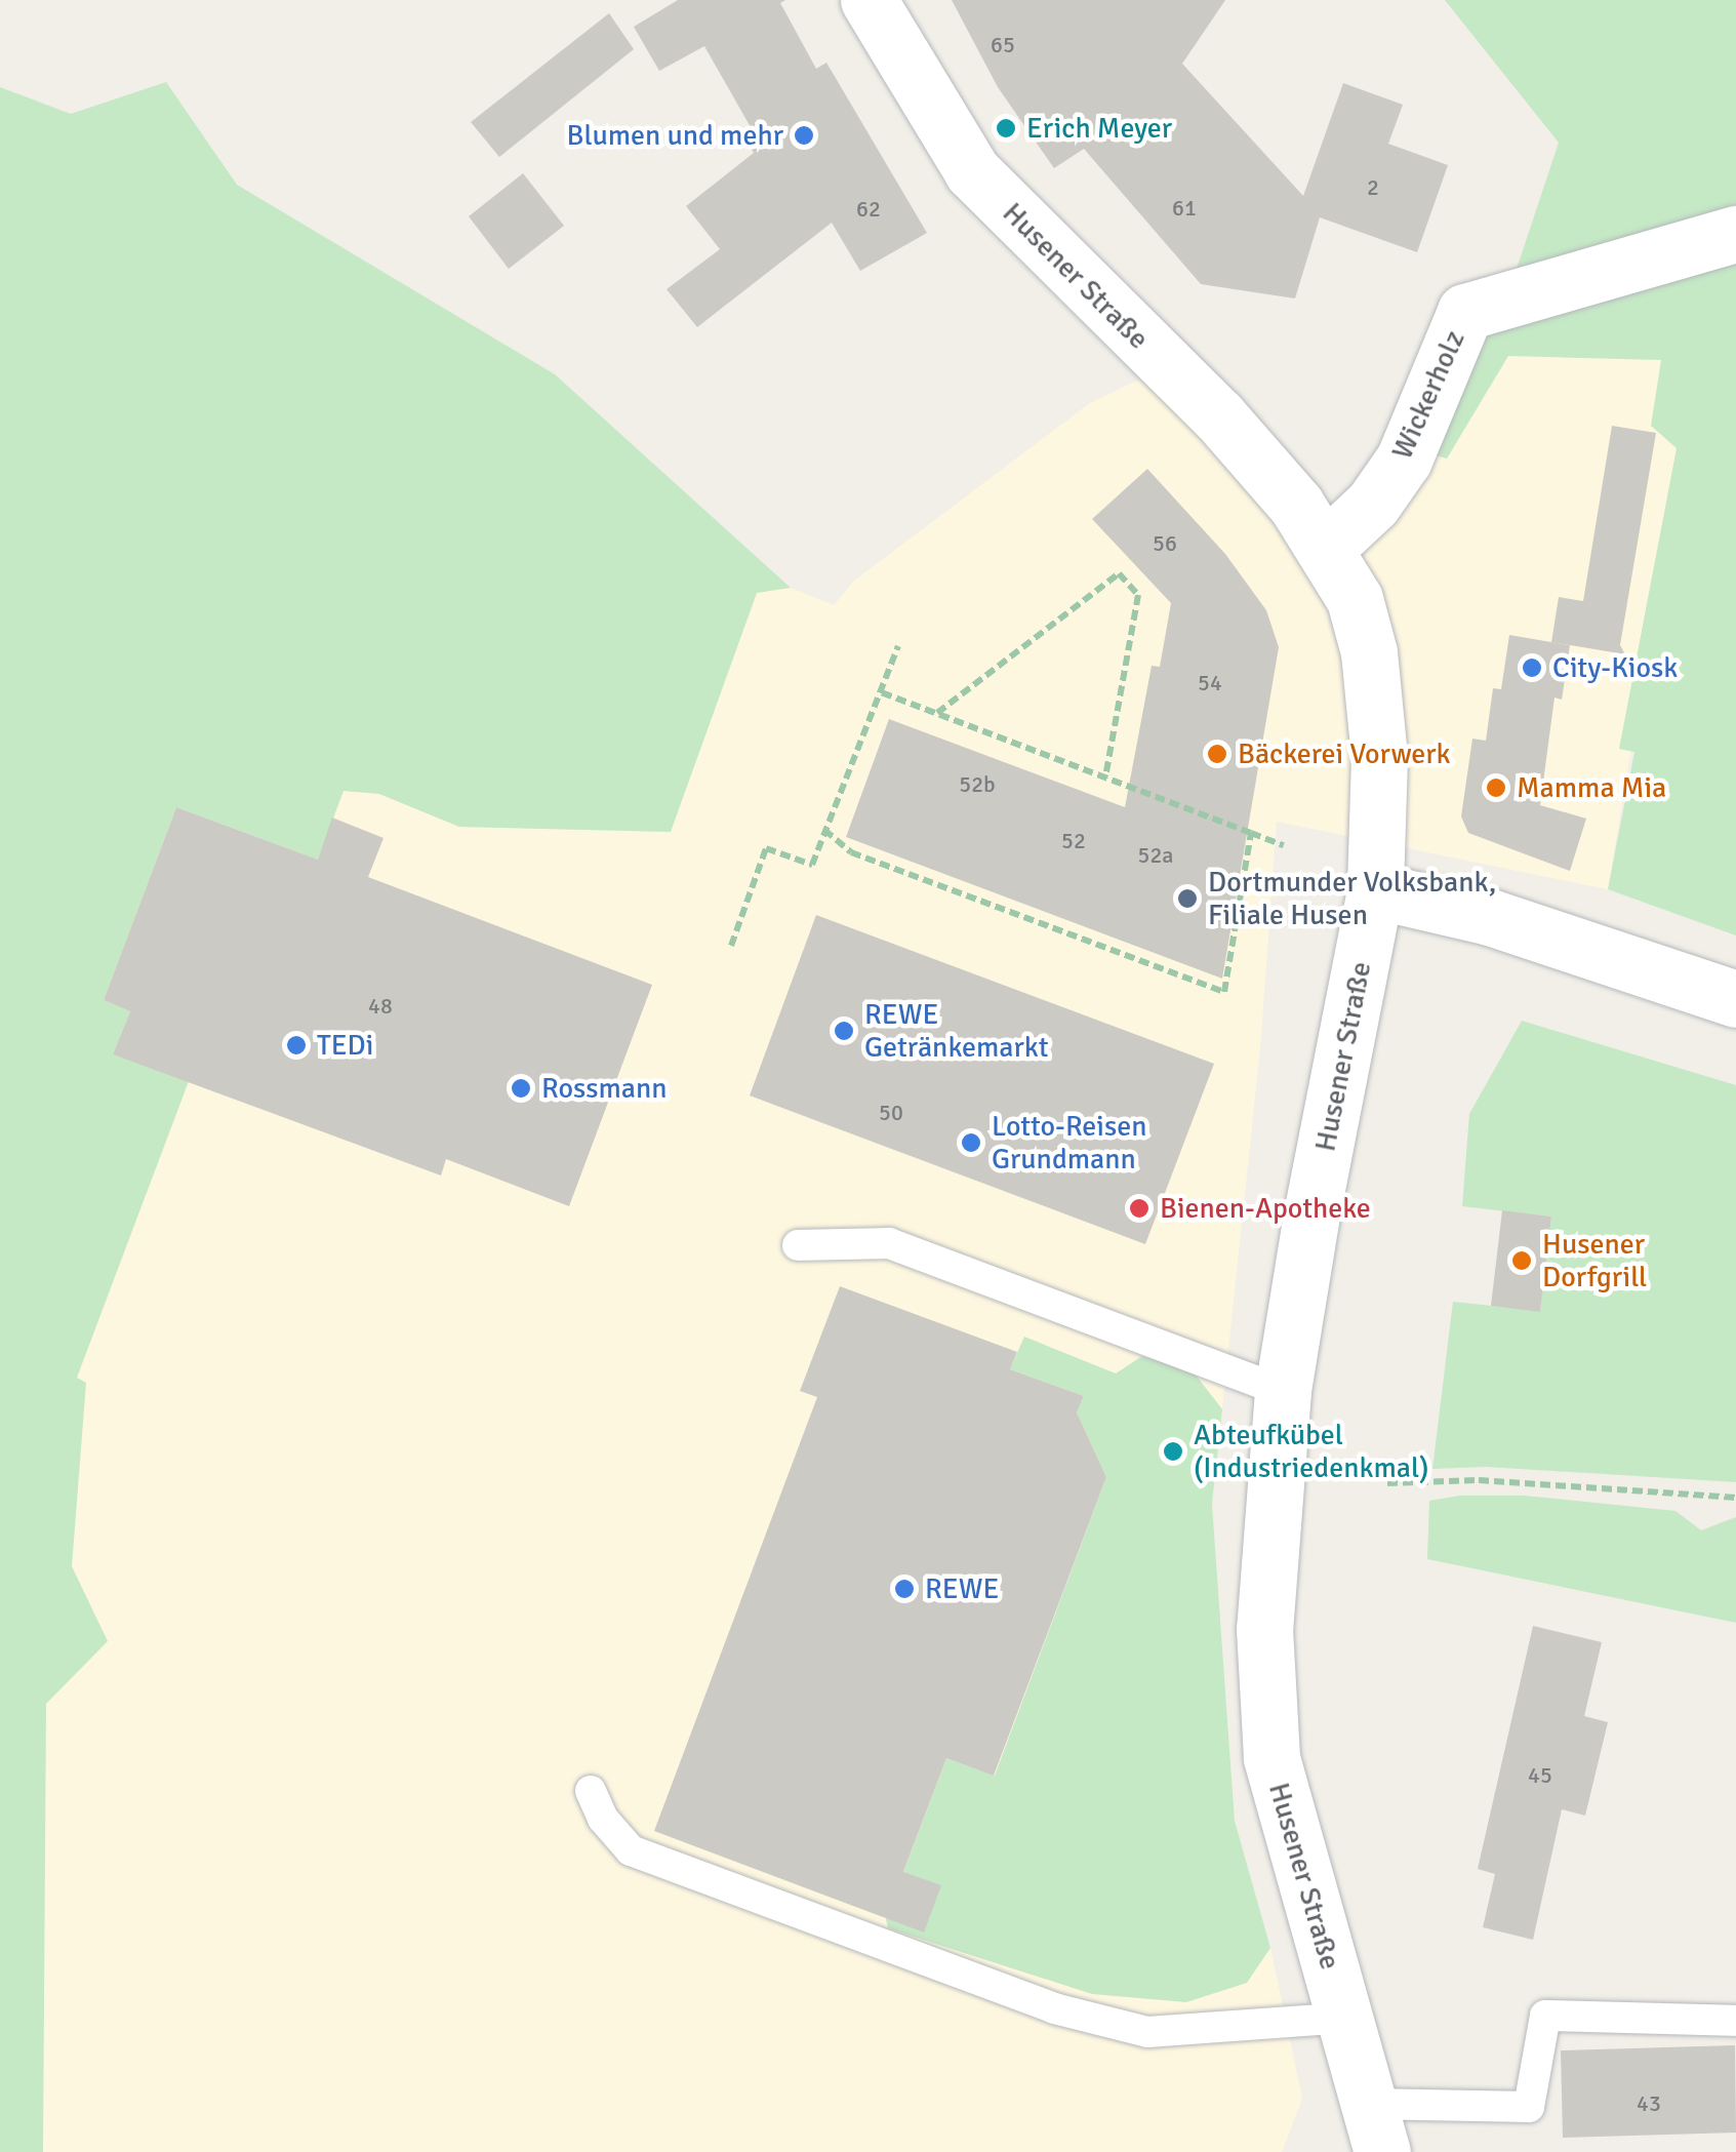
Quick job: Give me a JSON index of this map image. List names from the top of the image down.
{
  "streets": {
    "street": ["Husener Straße", "Wickerholz"]
  },
  "crossings": [
    ["Husener Straße", "Wickerholz"]
  ],
  "places": [
    "Erich Meyer",
    "Blumen und mehr",
    "City-Kiosk",
    "Bäckerei Vorwerk",
    "Mamma Mia",
    "Dortmunder Volksbank, Filiale Husen",
    "REWE Getränkemarkt",
    "TEDi",
    "Rossmann",
    "Lotto-Reisen Grundmann",
    "Bienen-Apotheke",
    "Husener Dorfgrill",
    "Abteufkübel (Industriedenkmal)",
    "REWE"
  ],
  "house_numbers": [
    "65",
    "2",
    "61",
    "62",
    "56",
    "54",
    "52b",
    "52",
    "52a",
    "48",
    "50",
    "45",
    "43"
  ]
}
